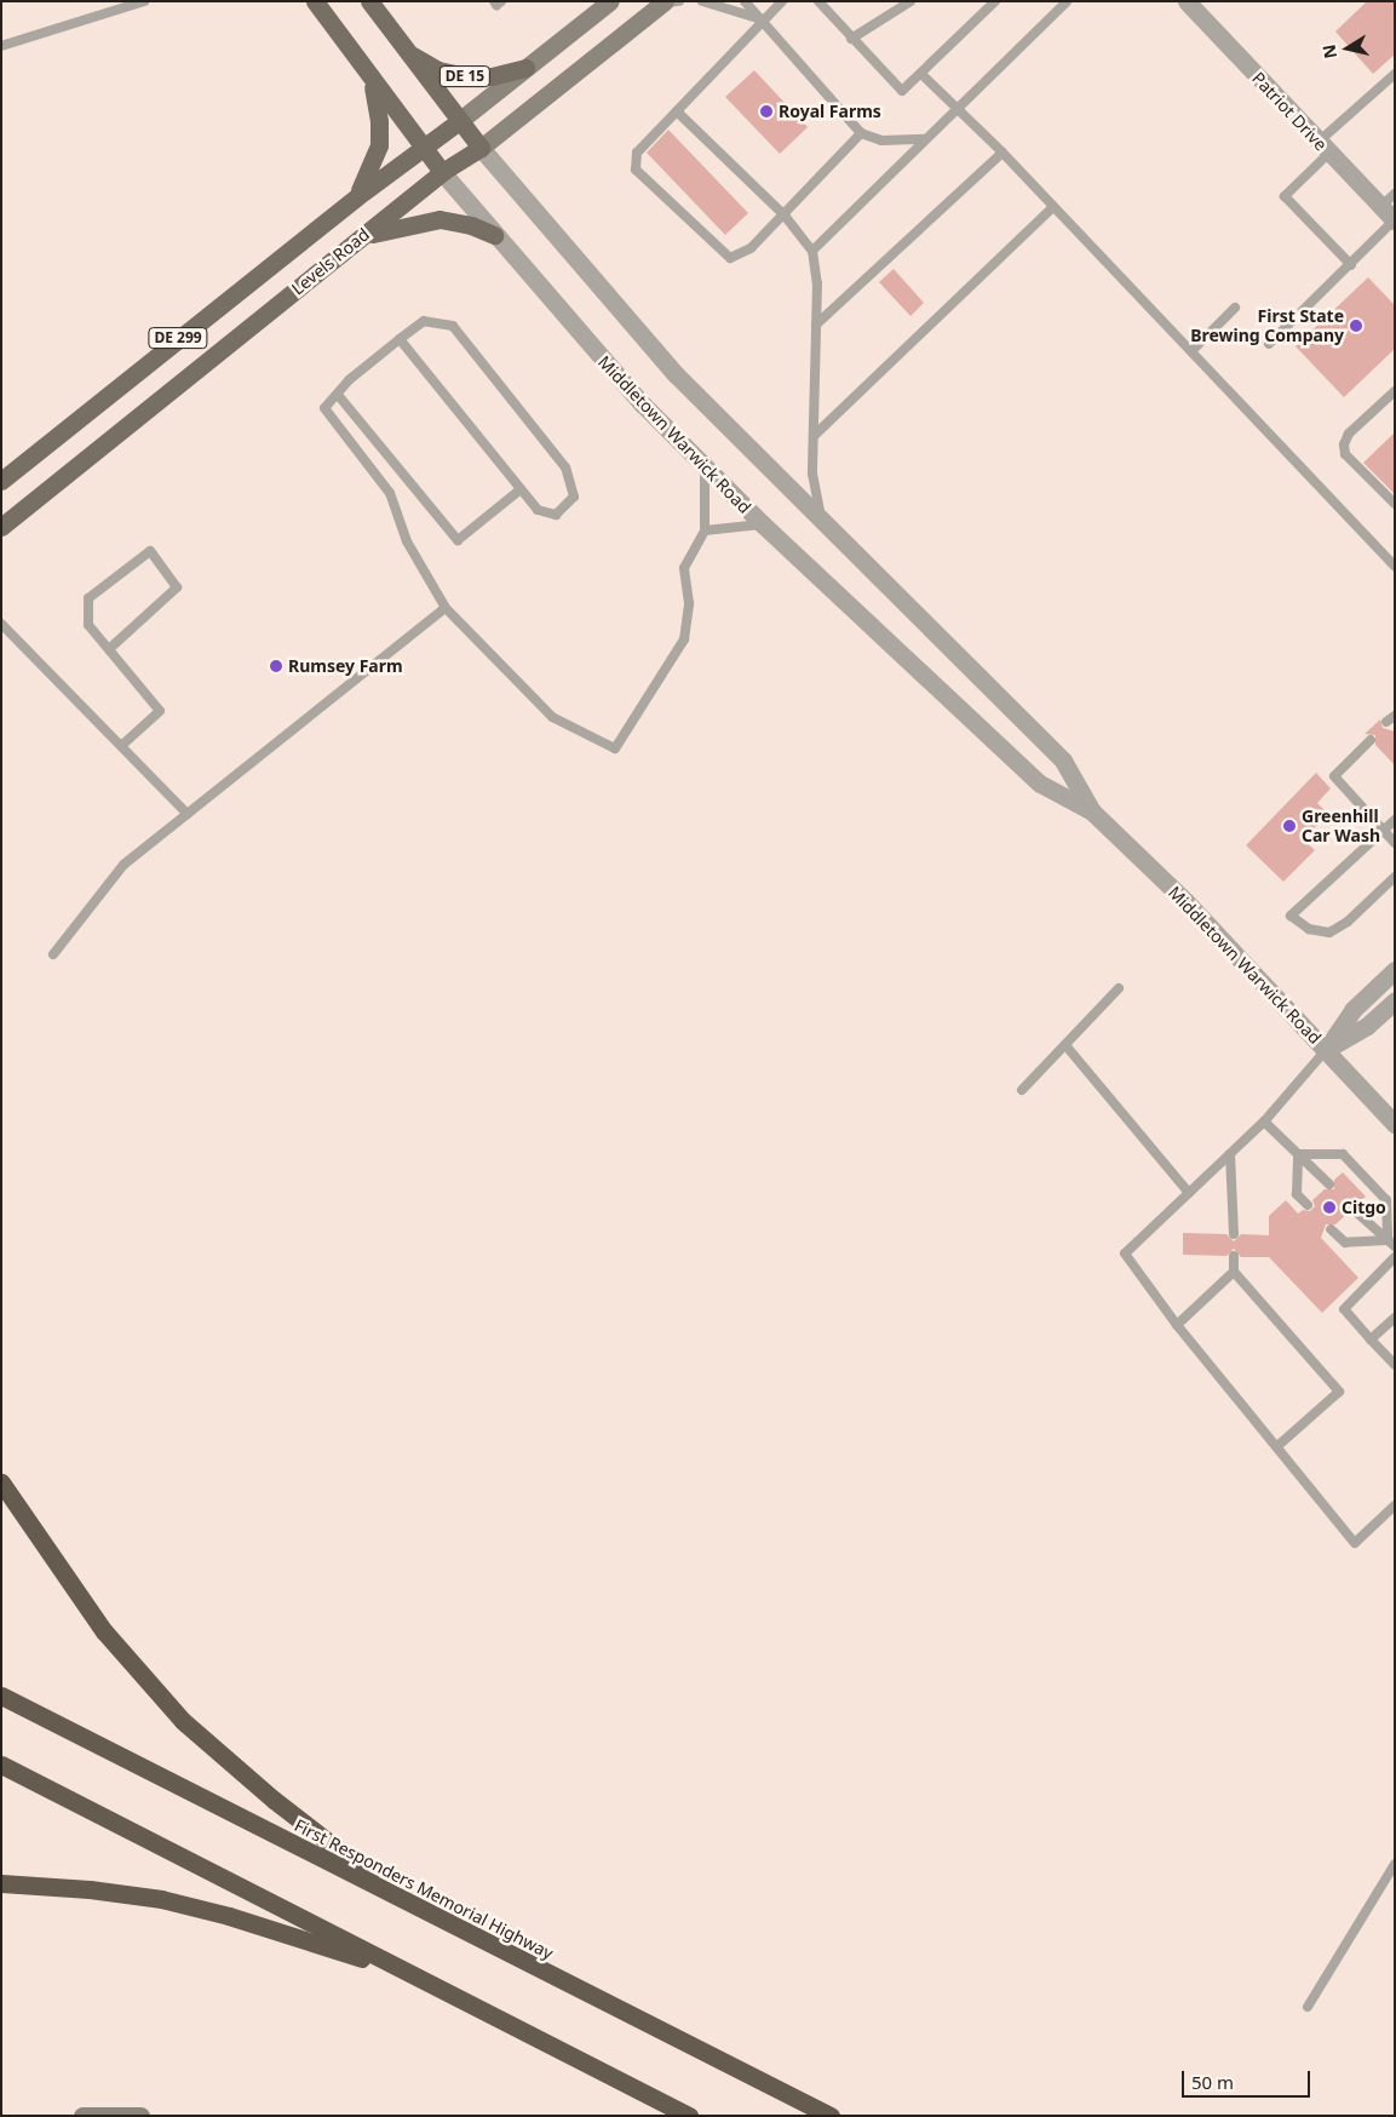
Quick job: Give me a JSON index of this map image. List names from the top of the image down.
{
  "streets": {
    "highway": ["First Responders Memorial Highway"],
    "main road": [
      "DE 15",
      "Levels Road",
      "DE 299",
      "Middletown Warwick Road"
    ],
    "street": ["Patriot Drive"]
  },
  "crossings": [
    ["DE 15", "Levels Road"],
    ["DE 15", "Middletown Warwick Road"],
    ["Levels Road", "DE 299"],
    ["Levels Road", "Middletown Warwick Road"],
    ["DE 299", "Middletown Warwick Road"]
  ],
  "places": [
    "Royal Farms",
    "First State Brewing Company",
    "Rumsey Farm",
    "Greenhill Car Wash",
    "Citgo"
  ],
  "scale_bar": "50 m",
  "north": "left"
}
